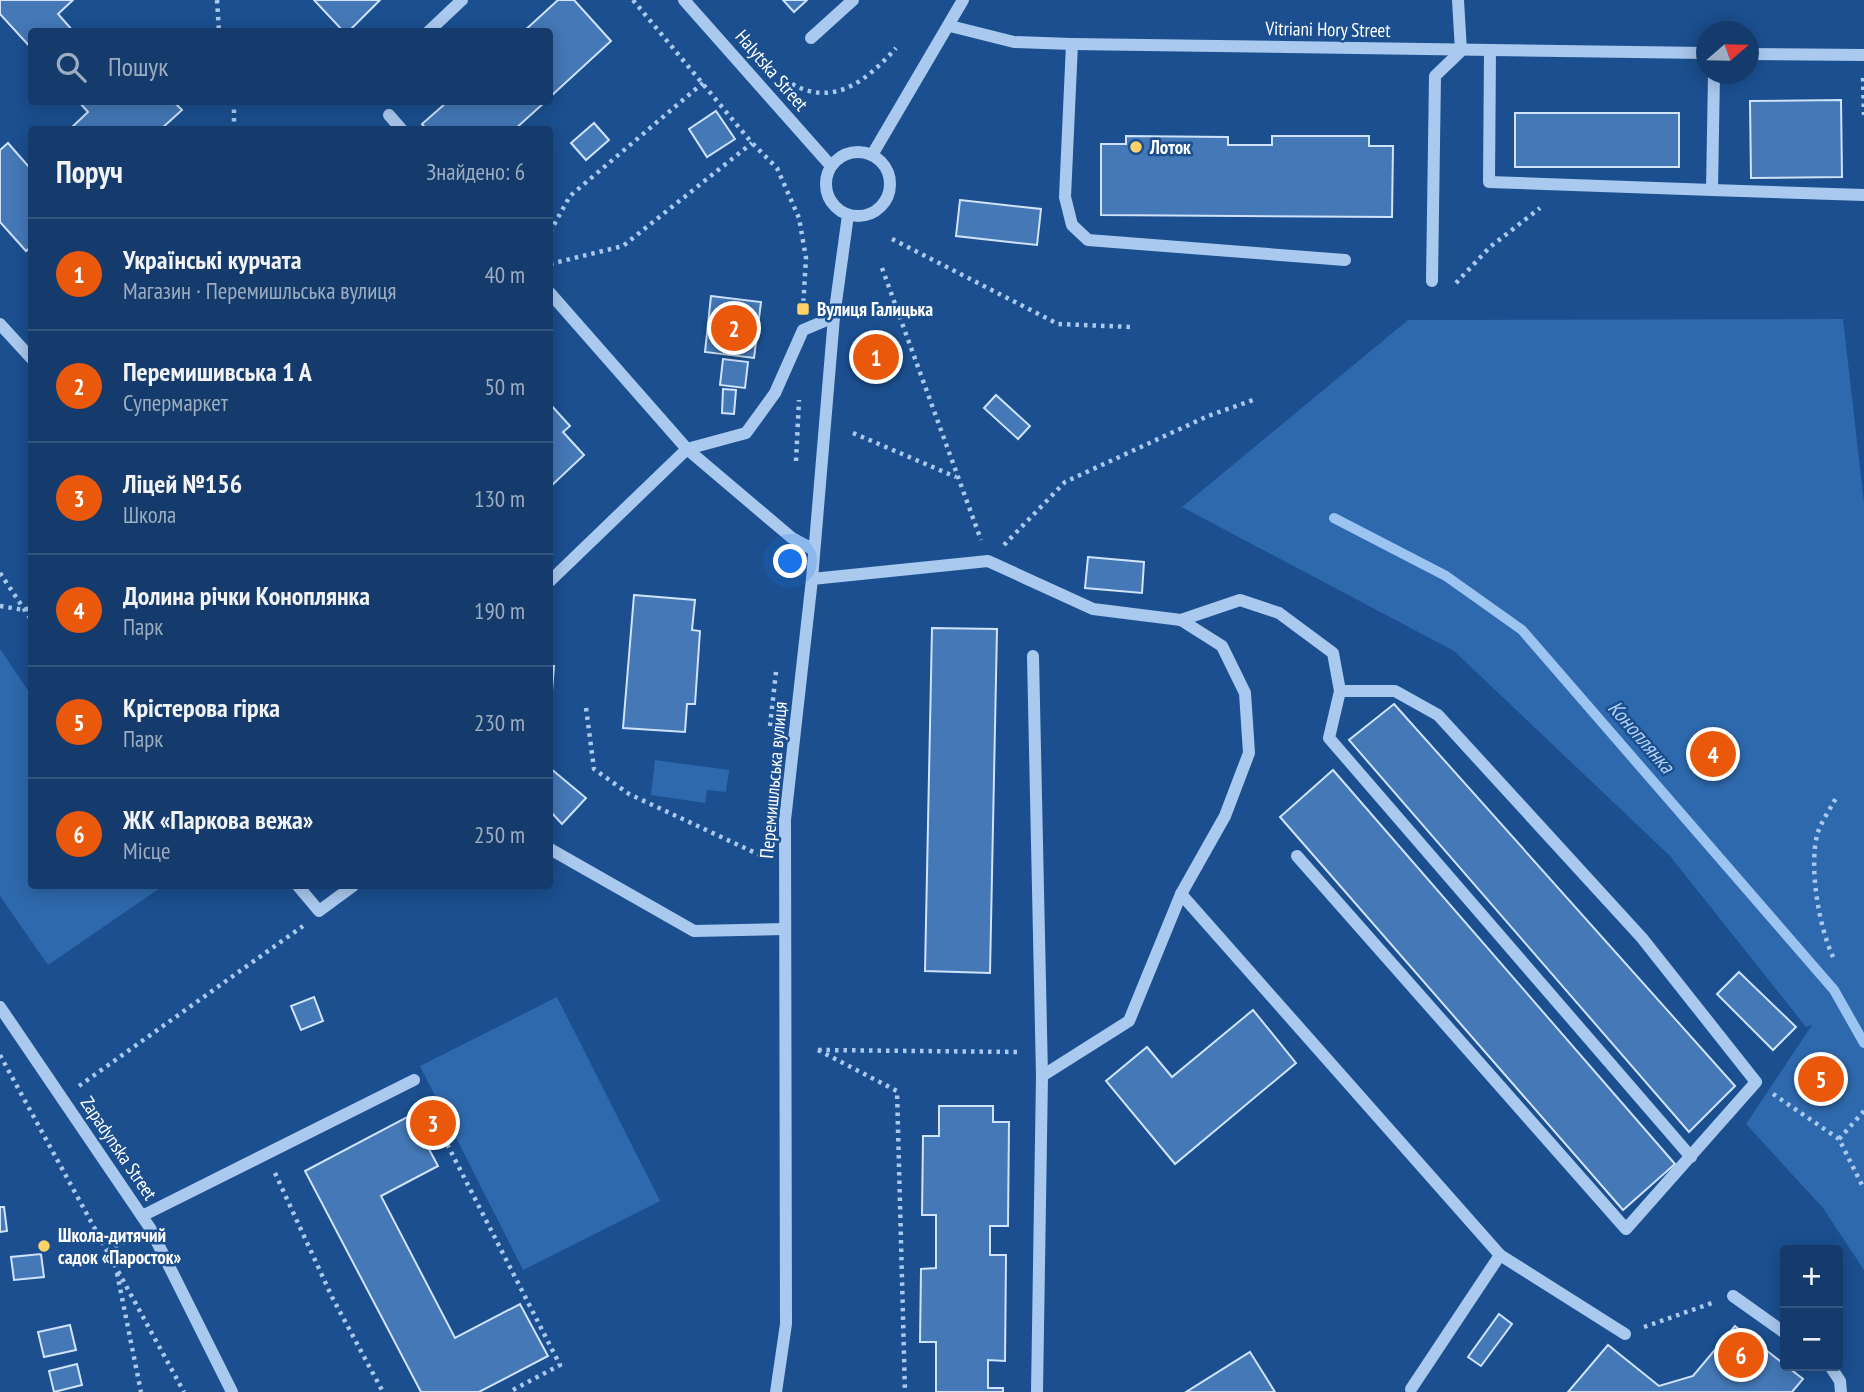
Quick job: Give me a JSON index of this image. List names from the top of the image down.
{
  "streets": {
    "street": [
      "Vitriani Hory Street",
      "Halytska Street",
      "Перемишльська вулиця",
      "Zapadynska Street"
    ]
  },
  "crossings": [
    ["Halytska Street", "Перемишльська вулиця"]
  ],
  "water": ["Коноплянка"],
  "places": {
    "other": ["Лоток", "Школа-дитячий садок «Паросток»"],
    "transit": ["Вулиця Галицька"]
  },
  "north": "right",
  "page": {
    "search": "Пошук",
    "heading": ["Поруч", "Знайдено: 6"],
    "list": [
      {
        "mark": "1",
        "name": "Українські курчата",
        "note": "Магазин · Перемишльська вулиця",
        "value": "40 m"
      },
      {
        "mark": "2",
        "name": "Перемишивська 1 А",
        "note": "Супермаркет",
        "value": "50 m"
      },
      {
        "mark": "3",
        "name": "Ліцей №156",
        "note": "Школа",
        "value": "130 m"
      },
      {
        "mark": "4",
        "name": "Долина річки Коноплянка",
        "note": "Парк",
        "value": "190 m"
      },
      {
        "mark": "5",
        "name": "Крістерова гірка",
        "note": "Парк",
        "value": "230 m"
      },
      {
        "mark": "6",
        "name": "ЖК «Паркова вежа»",
        "note": "Місце",
        "value": "250 m"
      }
    ],
    "pins": [
      "2",
      "1",
      "4",
      "5",
      "3",
      "6"
    ],
    "map_buttons": ["+", "−"]
  }
}
